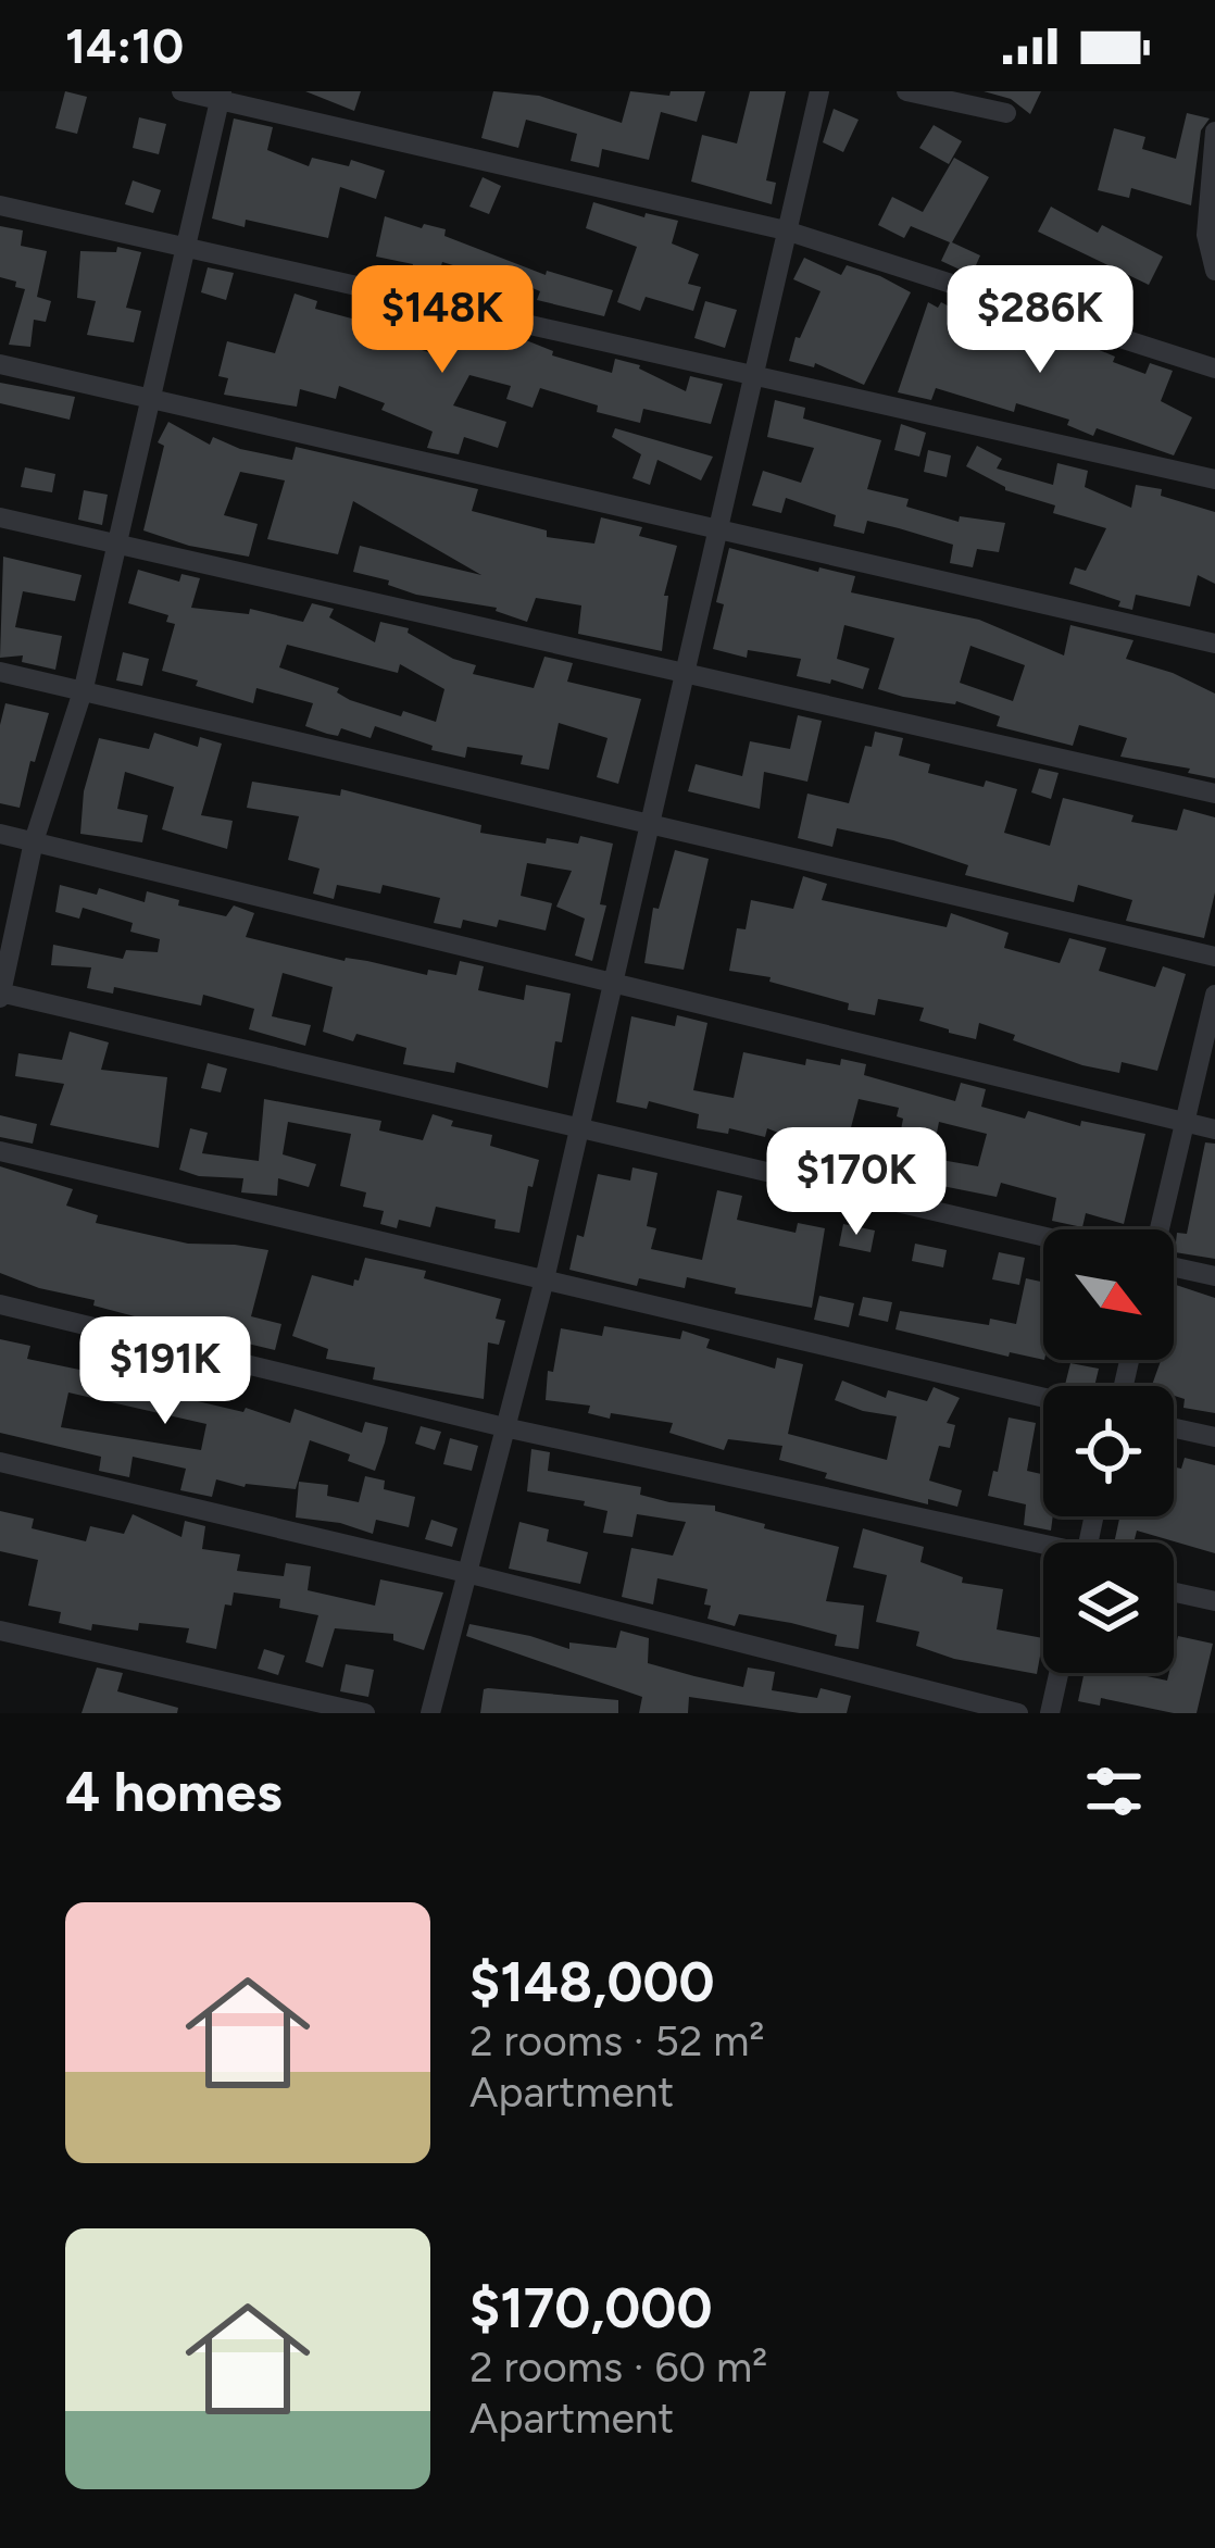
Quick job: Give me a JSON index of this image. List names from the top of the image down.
{
  "north": "bottom right",
  "page": {
    "status": "14:10",
    "price": [
      "$148K",
      "$286K",
      "$170K",
      "$191K"
    ],
    "heading": "4 homes",
    "list": [
      {
        "name": "$148,000",
        "note": "2 rooms · 52 m² · Apartment"
      },
      {
        "name": "$170,000",
        "note": "2 rooms · 60 m² · Apartment"
      }
    ]
  }
}
